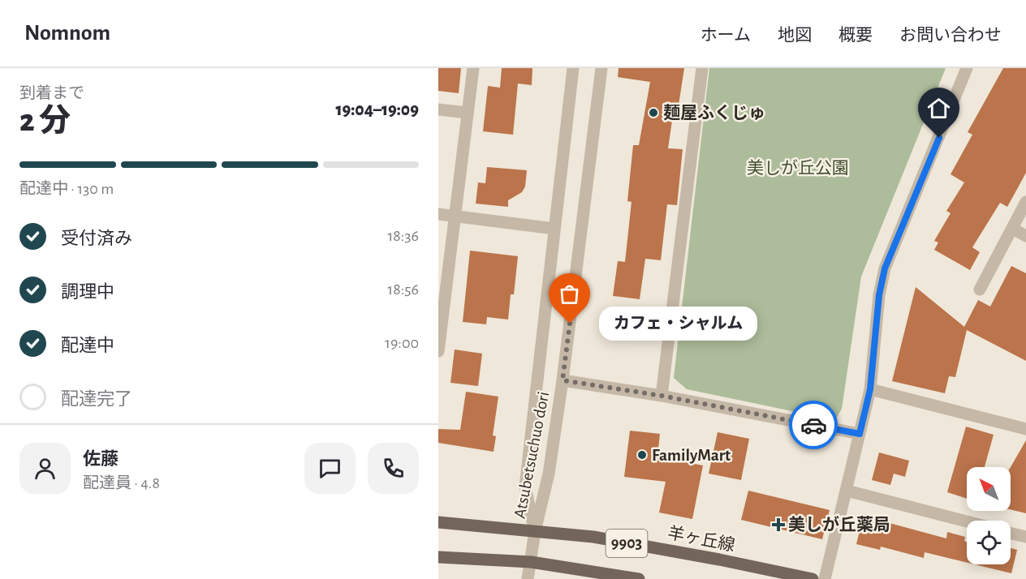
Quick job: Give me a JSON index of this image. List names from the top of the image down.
{
  "streets": {
    "main road": ["羊ヶ丘線", "9903"],
    "street": ["Atsubetsuchuo dori"]
  },
  "crossings": [
    ["Atsubetsuchuo dori", "羊ヶ丘線"]
  ],
  "parks": ["美しが丘公園"],
  "places": {
    "other": ["麺屋ふくじゅ", "カフェ・シャルム", "FamilyMart"],
    "health": ["美しが丘薬局"]
  },
  "north": "top left",
  "page": {
    "header": "Nomnom",
    "nav": [
      "ホーム",
      "地図",
      "概要",
      "お問い合わせ"
    ],
    "heading": ["2 分", "到着まで", "19:04–19:09"],
    "panel": ["佐藤", "配達員 · 4.8"],
    "bar": "配達中 · 130 m",
    "list": [
      ["受付済み", "18:36"],
      ["調理中", "18:56"],
      ["配達中", "19:00"],
      "配達完了"
    ],
    "bubble": "カフェ・シャルム"
  }
}
